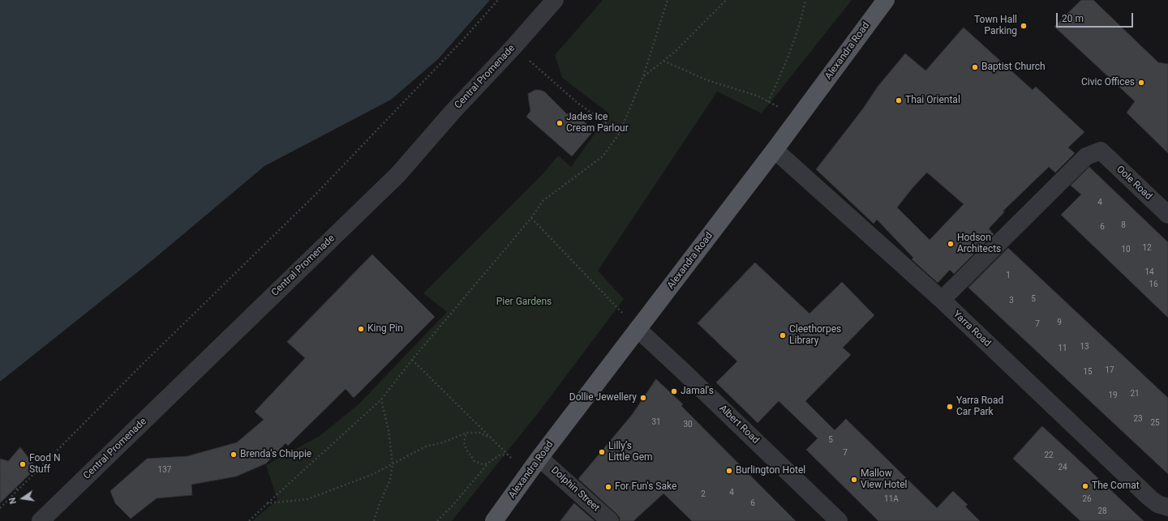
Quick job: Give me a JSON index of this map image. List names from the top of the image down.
{
  "streets": {
    "main road": ["Alexandra Road"],
    "street": [
      "Central Promenade",
      "Oole Road",
      "Yarra Road",
      "Albert Road",
      "Dolphin Street"
    ]
  },
  "crossings": [
    ["Alexandra Road", "Yarra Road"],
    ["Alexandra Road", "Albert Road"],
    ["Alexandra Road", "Dolphin Street"],
    ["Oole Road", "Yarra Road"]
  ],
  "parks": ["Pier Gardens"],
  "places": [
    "Town Hall Parking",
    "Baptist Church",
    "Civic Offices",
    "Thai Oriental",
    "Jades Ice Cream Parlour",
    "Hodson Architects",
    "King Pin",
    "Cleethorpes Library",
    "Jamal's",
    "Dollie Jewellery",
    "Yarra Road Car Park",
    "Lilly’s Little Gem",
    "Brenda's Chippie",
    "Food N Stuff",
    "Burlington Hotel",
    "Mallow View Hotel",
    "The Comat",
    "For Fun's Sake"
  ],
  "house_numbers": [
    "4",
    "8",
    "6",
    "12",
    "10",
    "14",
    "1",
    "16",
    "5",
    "3",
    "9",
    "7",
    "13",
    "11",
    "17",
    "15",
    "21",
    "19",
    "23",
    "31",
    "25",
    "30",
    "5",
    "7",
    "22",
    "24",
    "137",
    "4",
    "2",
    "11A",
    "26",
    "6",
    "28"
  ],
  "scale_bar": "20 m",
  "north": "left"
}
